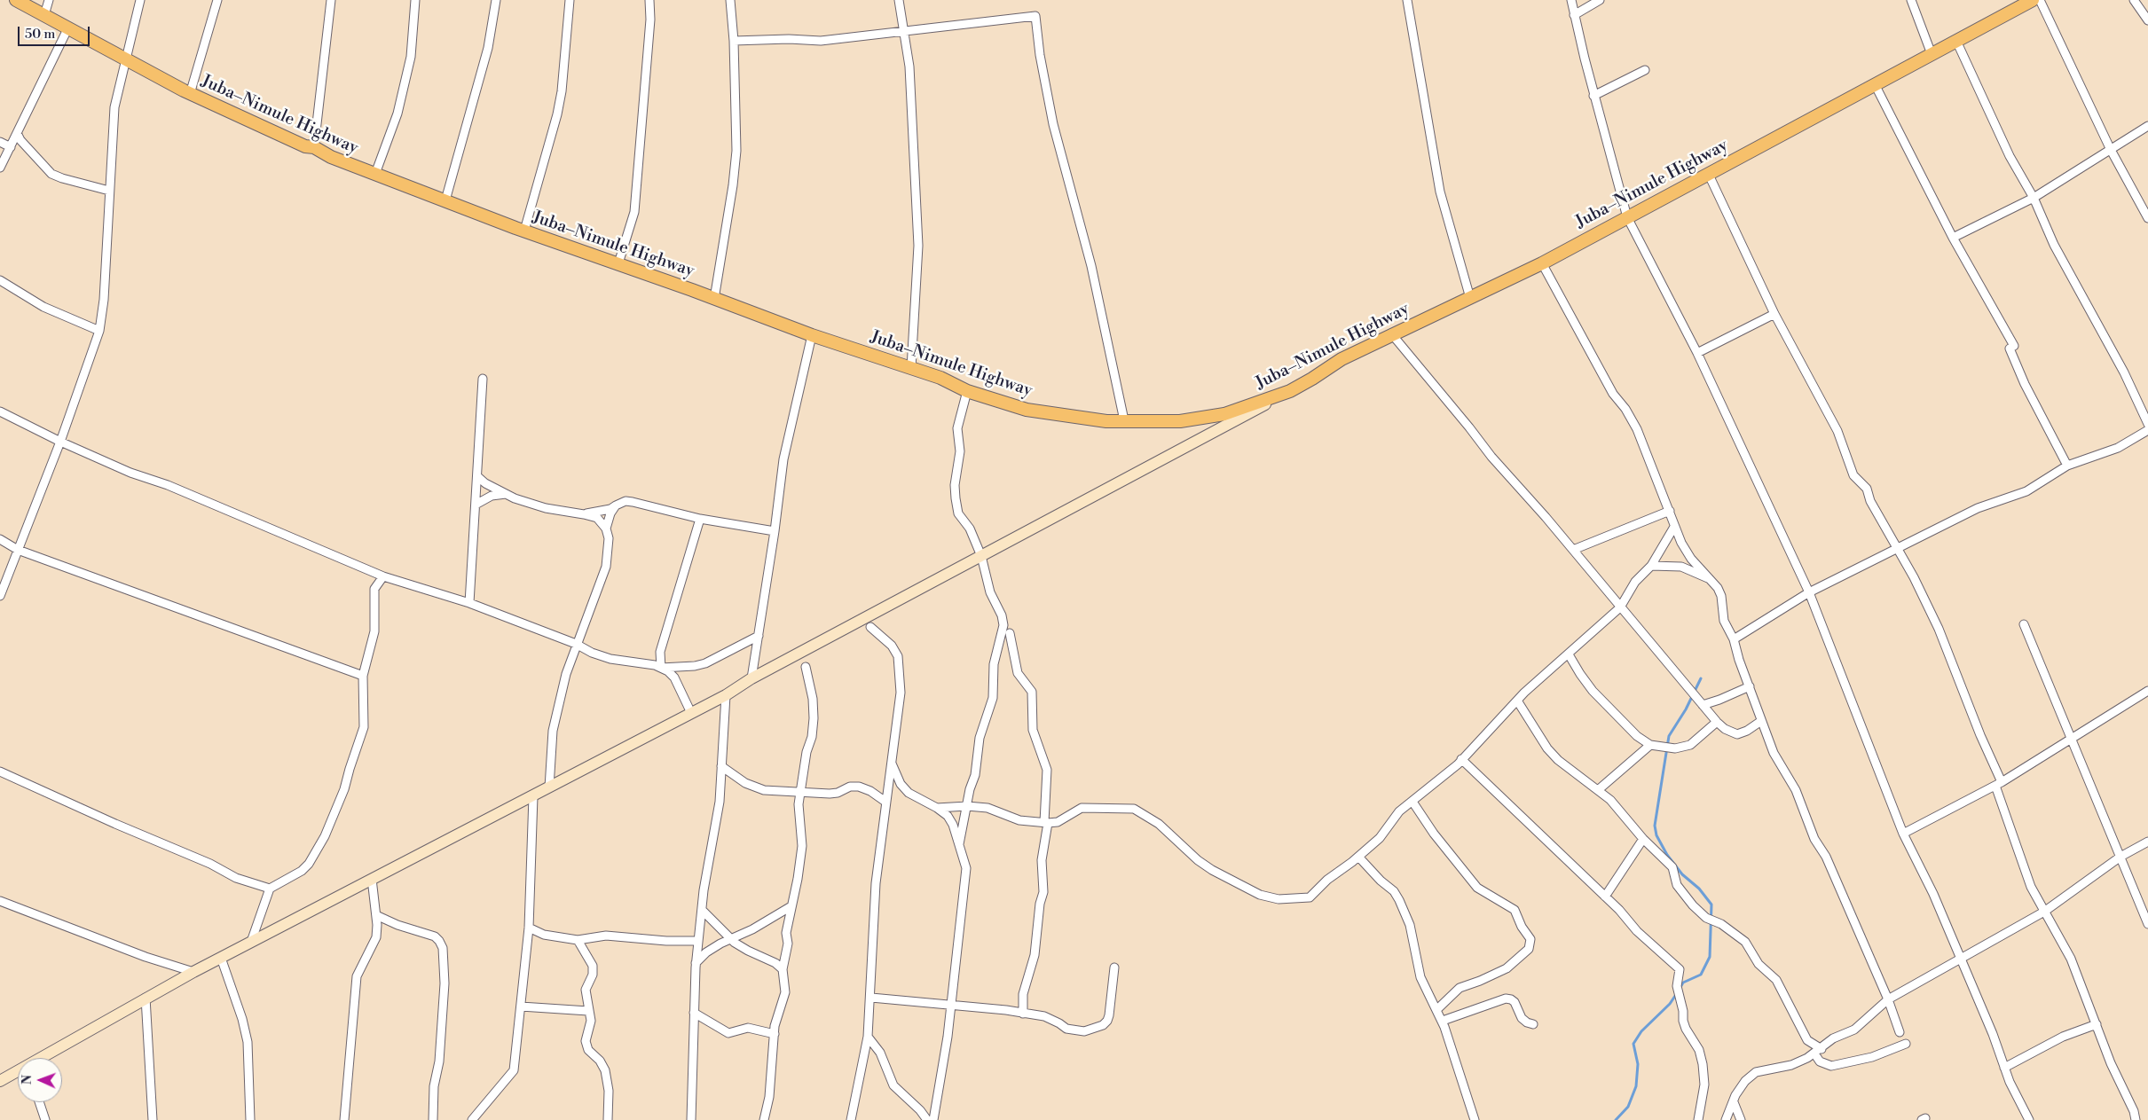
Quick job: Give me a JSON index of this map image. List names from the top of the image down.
{
  "streets": {
    "main road": ["Juba–Nimule Highway"]
  },
  "scale_bar": "50 m",
  "north": "left"
}
